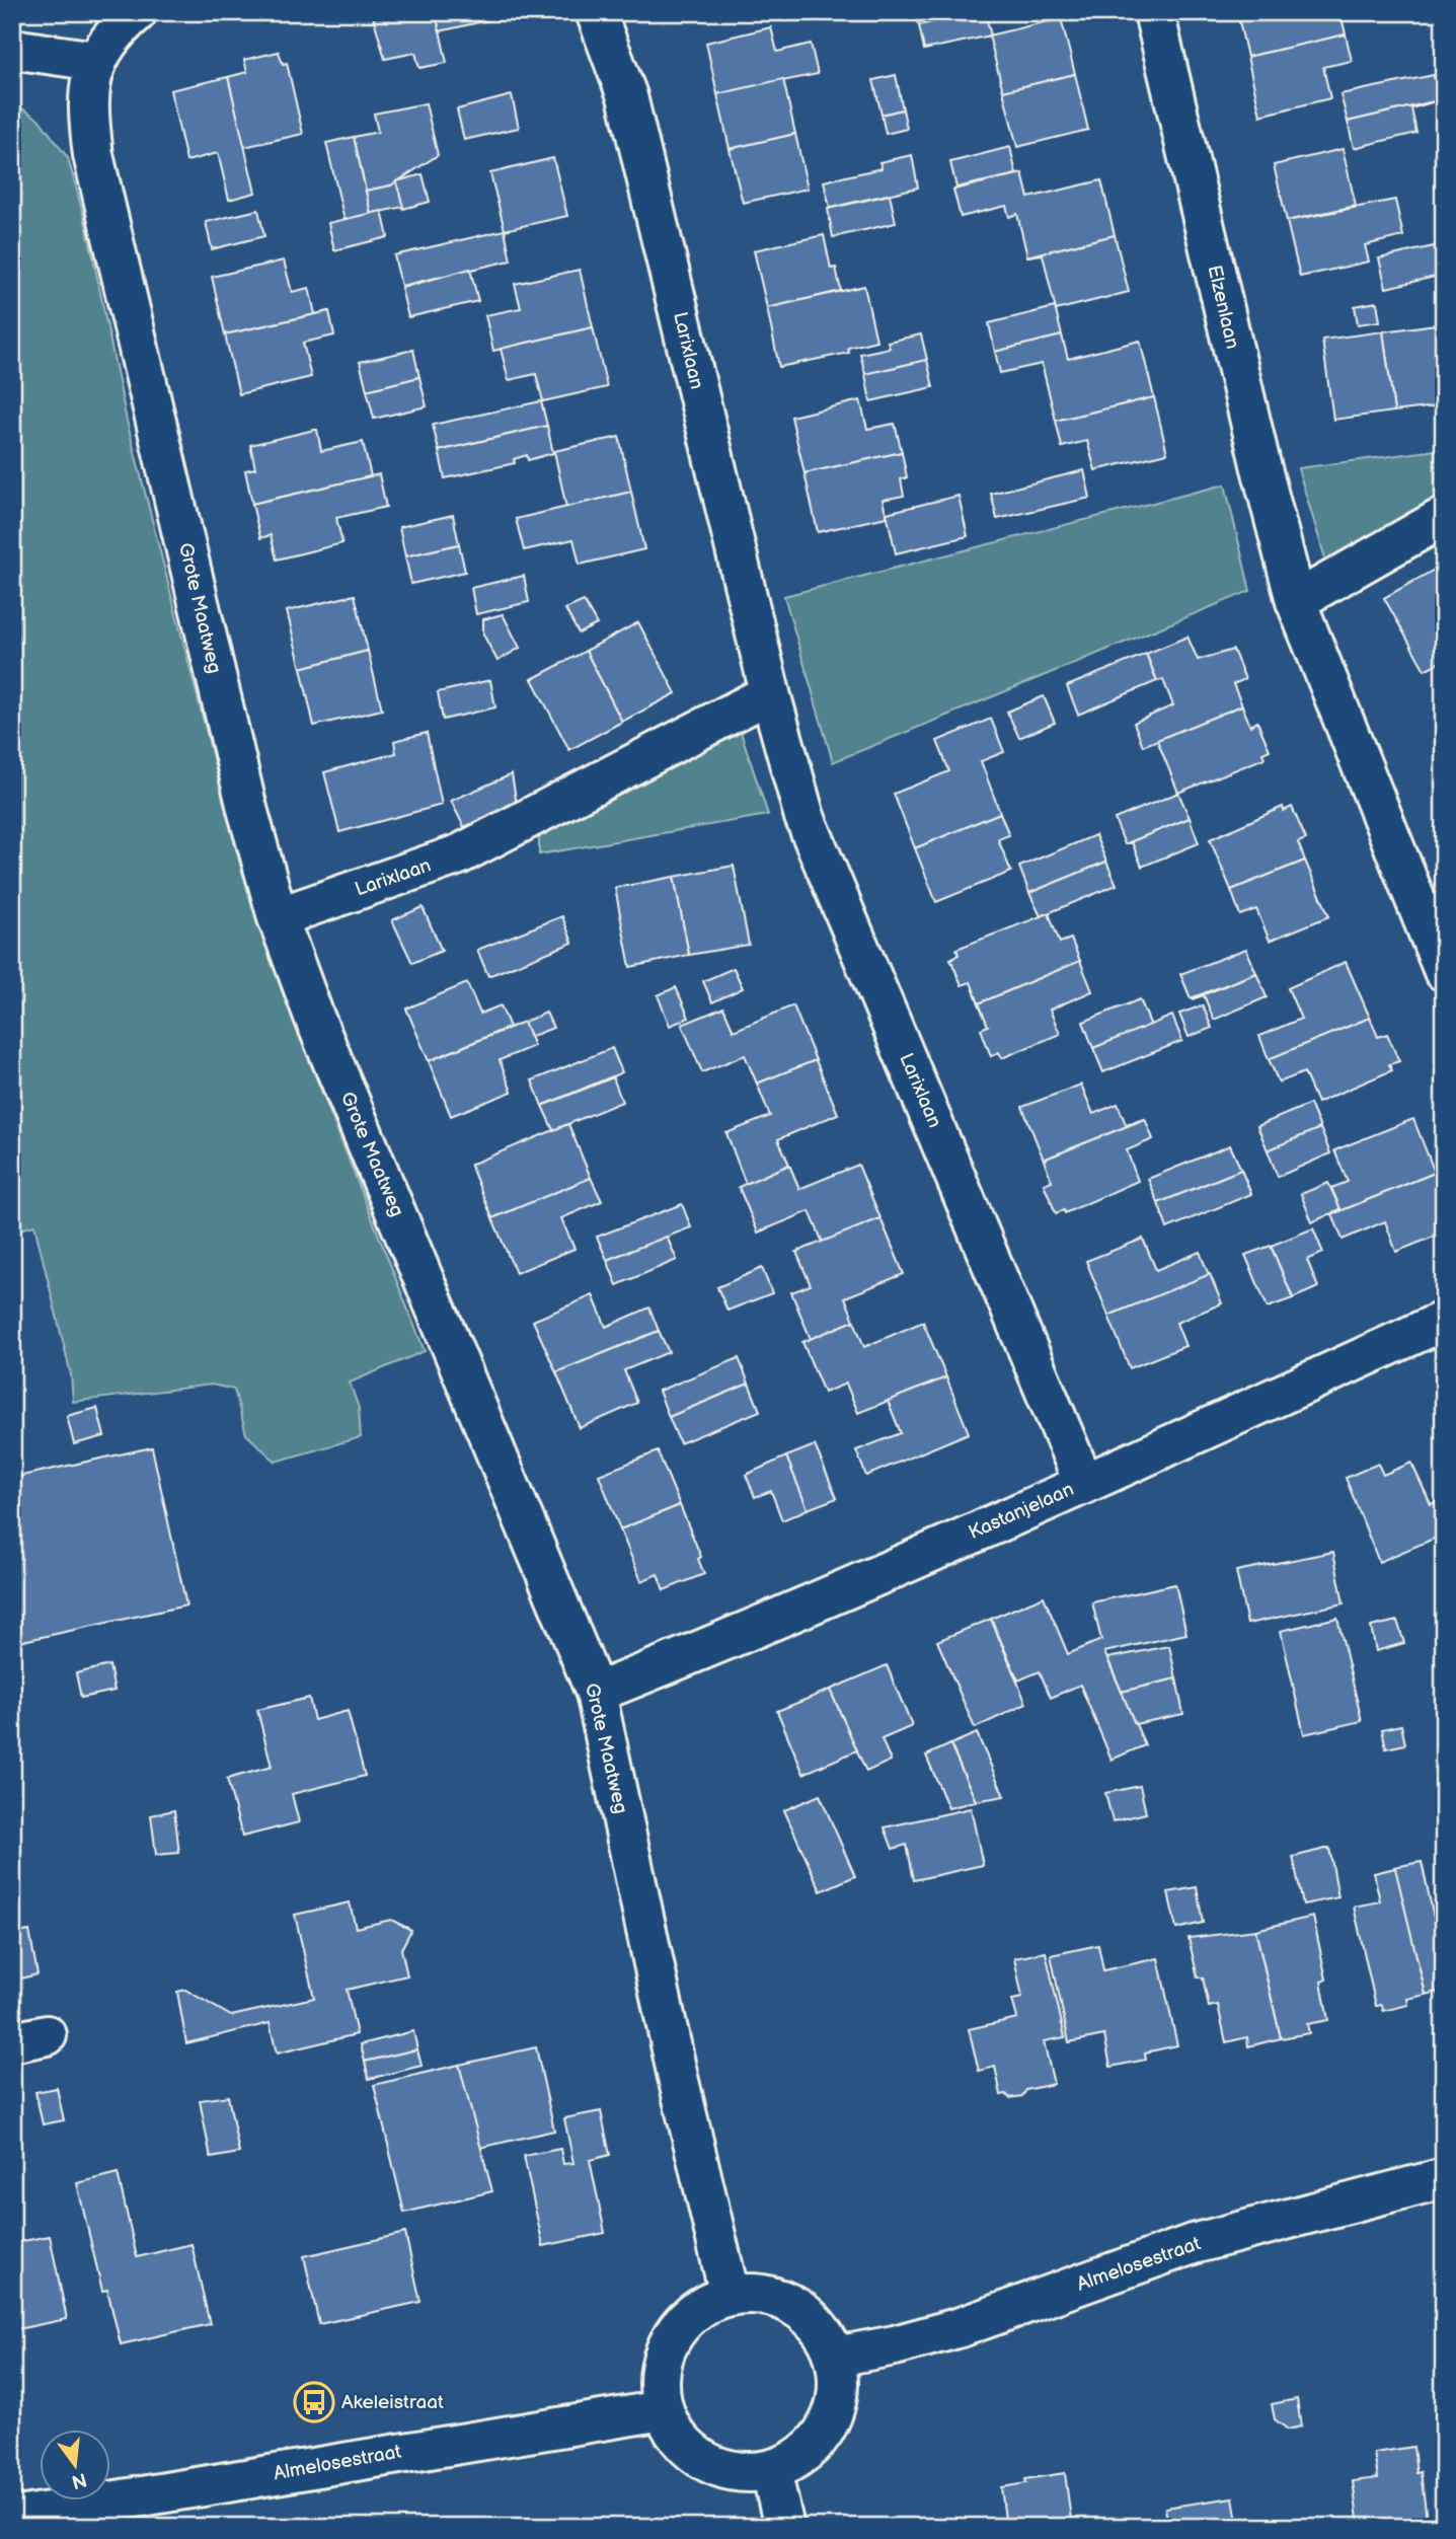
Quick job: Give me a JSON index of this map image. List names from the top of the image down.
{
  "streets": {
    "street": [
      "Elzenlaan",
      "Larixlaan",
      "Grote Maatweg",
      "Kastanjelaan",
      "Almelosestraat"
    ]
  },
  "crossings": [
    ["Larixlaan", "Grote Maatweg"],
    ["Larixlaan", "Kastanjelaan"],
    ["Grote Maatweg", "Kastanjelaan"],
    ["Grote Maatweg", "Almelosestraat"]
  ],
  "places": {
    "bus stop": ["Akeleistraat"]
  },
  "north": "bottom"
}
